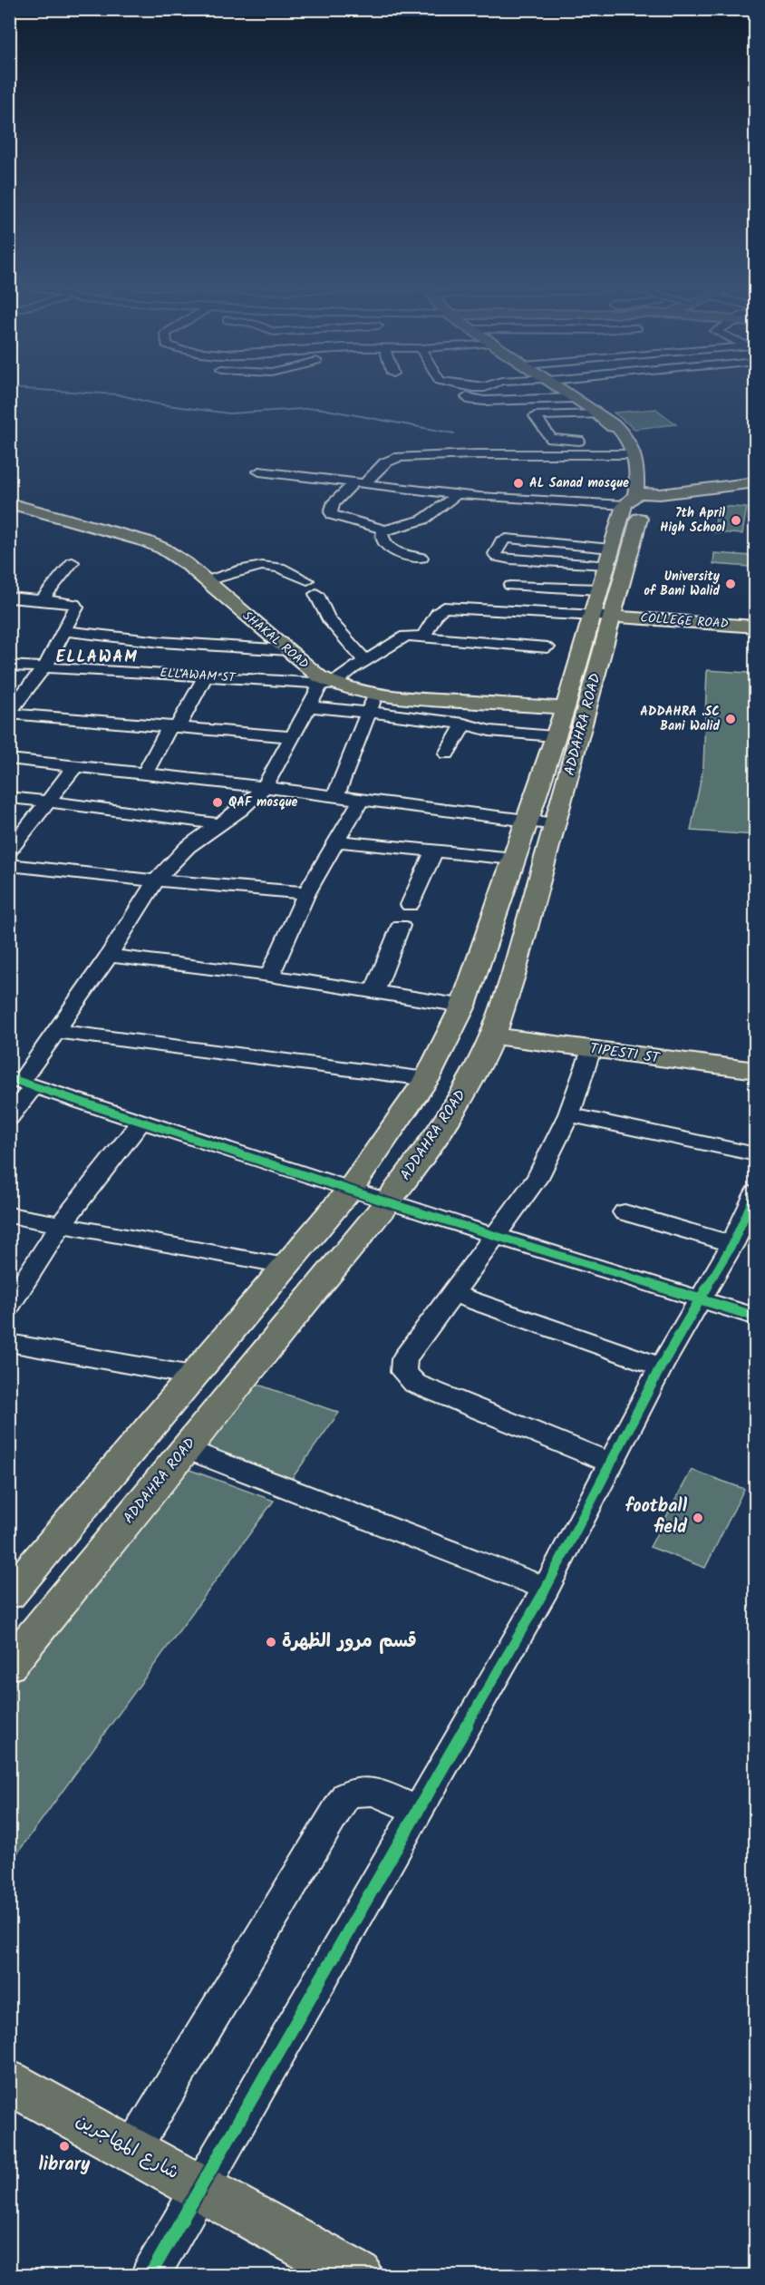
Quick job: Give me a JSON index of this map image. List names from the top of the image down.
{
  "streets": {
    "main road": [
      "COLLEGE ROAD",
      "SHAKAL ROAD",
      "ADDAHRA ROAD",
      "TIPESTI ST",
      "شارع المهاجرين"
    ],
    "street": ["ELLAWAM ST"]
  },
  "crossings": [
    ["COLLEGE ROAD", "ADDAHRA ROAD"],
    ["SHAKAL ROAD", "ELLAWAM ST"],
    ["SHAKAL ROAD", "ADDAHRA ROAD"],
    ["ADDAHRA ROAD", "TIPESTI ST"]
  ],
  "districts": ["ELLAWAM"],
  "places": [
    "AL Sanad mosque",
    "7th April High School",
    "University of Bani Walid",
    "ADDAHRA .SC Bani Walid",
    "QAF mosque",
    "football field",
    "قسم مرور الظهرة",
    "library"
  ]
}
